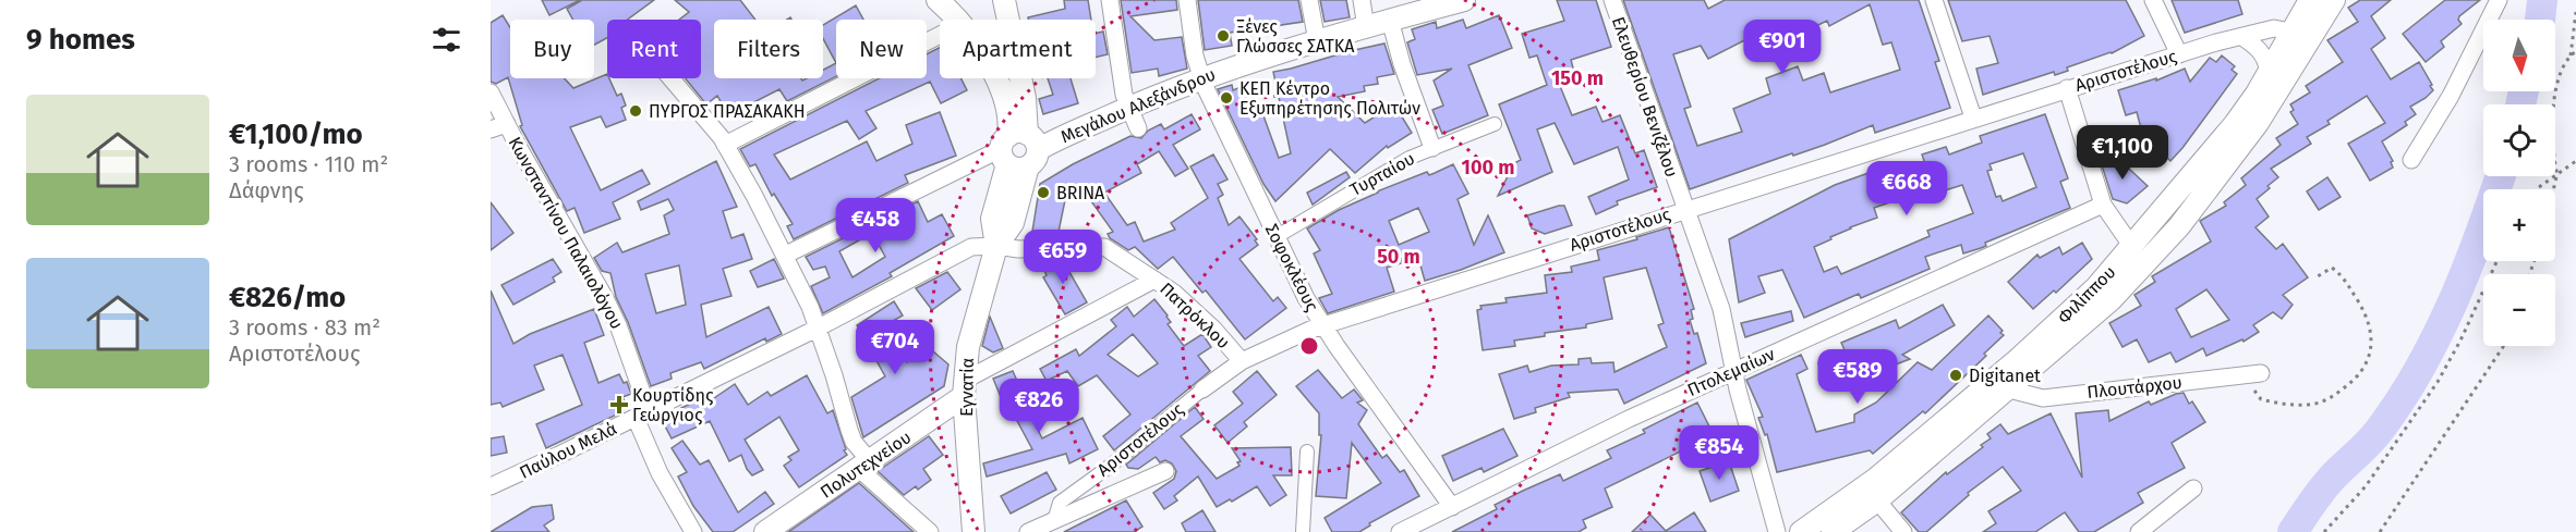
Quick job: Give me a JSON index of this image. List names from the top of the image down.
{
  "streets": {
    "street": [
      "Αριστοτέλους",
      "Ελευθερίου Βενιζέλου",
      "Μεγάλου Αλεξάνδρου",
      "Τυρταίου",
      "Κωνσταντίνου Παλαιολόγου",
      "Σοφοκλέους",
      "Φιλίππου",
      "Πατρόκλου",
      "Πτολεμαίων",
      "Εγνατία",
      "Πλουτάρχου",
      "Παύλου Μελά",
      "Πολυτεχνείου"
    ]
  },
  "crossings": [
    ["Αριστοτέλους", "Ελευθερίου Βενιζέλου"],
    ["Αριστοτέλους", "Σοφοκλέους"],
    ["Αριστοτέλους", "Φιλίππου"],
    ["Αριστοτέλους", "Πατρόκλου"],
    ["Ελευθερίου Βενιζέλου", "Πτολεμαίων"],
    ["Μεγάλου Αλεξάνδρου", "Σοφοκλέους"],
    ["Μεγάλου Αλεξάνδρου", "Εγνατία"],
    ["Τυρταίου", "Σοφοκλέους"],
    ["Κωνσταντίνου Παλαιολόγου", "Παύλου Μελά"],
    ["Σοφοκλέους", "Πτολεμαίων"],
    ["Φιλίππου", "Πλουτάρχου"],
    ["Πατρόκλου", "Εγνατία"],
    ["Πατρόκλου", "Παύλου Μελά"],
    ["Εγνατία", "Παύλου Μελά"],
    ["Εγνατία", "Πολυτεχνείου"]
  ],
  "places": {
    "other": [
      "Ξένες Γλώσσες ΣΑΤΚΑ",
      "ΚΕΠ Κέντρο Εξυπηρέτησης Πολιτών",
      "ΠΥΡΓΟΣ ΠΡΑΣΑΚΑΚΗ",
      "BRINA",
      "Digitanet"
    ],
    "health": ["Κουρτίδης Γεώργιος"]
  },
  "north": "bottom",
  "page": {
    "heading": "9 homes",
    "map_buttons": ["+", "−"],
    "price": [
      "€901",
      "€1,100",
      "€668",
      "€458",
      "€659",
      "€704",
      "€589",
      "€826",
      "€854"
    ],
    "chip": [
      "Buy",
      "Rent",
      "Filters",
      "New",
      "Apartment"
    ],
    "list": [
      {
        "name": "€1,100/mo",
        "note": "3 rooms · 110 m² · Δάφνης"
      },
      {
        "name": "€826/mo",
        "note": "3 rooms · 83 m² · Αριστοτέλους"
      }
    ]
  },
  "rings": ["150 m", "100 m", "50 m"]
}
